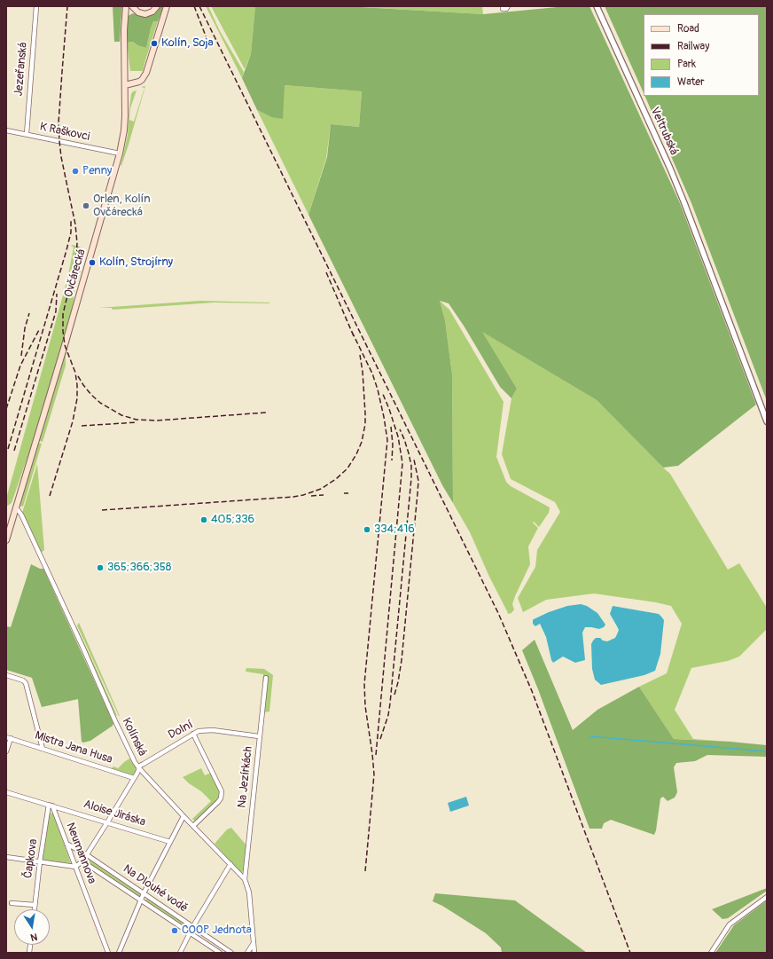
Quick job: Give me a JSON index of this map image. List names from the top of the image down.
{
  "streets": {
    "main road": ["Ovčárecká"],
    "street": [
      "Jezeřanská",
      "Veltrubská",
      "K Raškovci",
      "Dolní",
      "Kolínská",
      "Mistra Jana Husa",
      "Na Jezírkách",
      "Aloise Jiráska",
      "Neumannova",
      "Čapkova",
      "Na Dlouhé vodě"
    ]
  },
  "crossings": [
    ["Jezeřanská", "K Raškovci"],
    ["K Raškovci", "Ovčárecká"],
    ["Ovčárecká", "Kolínská"],
    ["Dolní", "Kolínská"],
    ["Dolní", "Na Jezírkách"],
    ["Kolínská", "Na Jezírkách"],
    ["Aloise Jiráska", "Neumannova"],
    ["Aloise Jiráska", "Čapkova"],
    ["Neumannova", "Čapkova"],
    ["Neumannova", "Na Dlouhé vodě"]
  ],
  "places": [
    "Kolín, Soja",
    "Penny",
    "Orlen, Kolín Ovčárecká",
    "Kolín, Strojírny",
    "405;336",
    "334;416",
    "365;366;358",
    "COOP Jednota"
  ],
  "legend": [
    "Road",
    "Railway",
    "Park",
    "Water"
  ],
  "north": "bottom"
}
